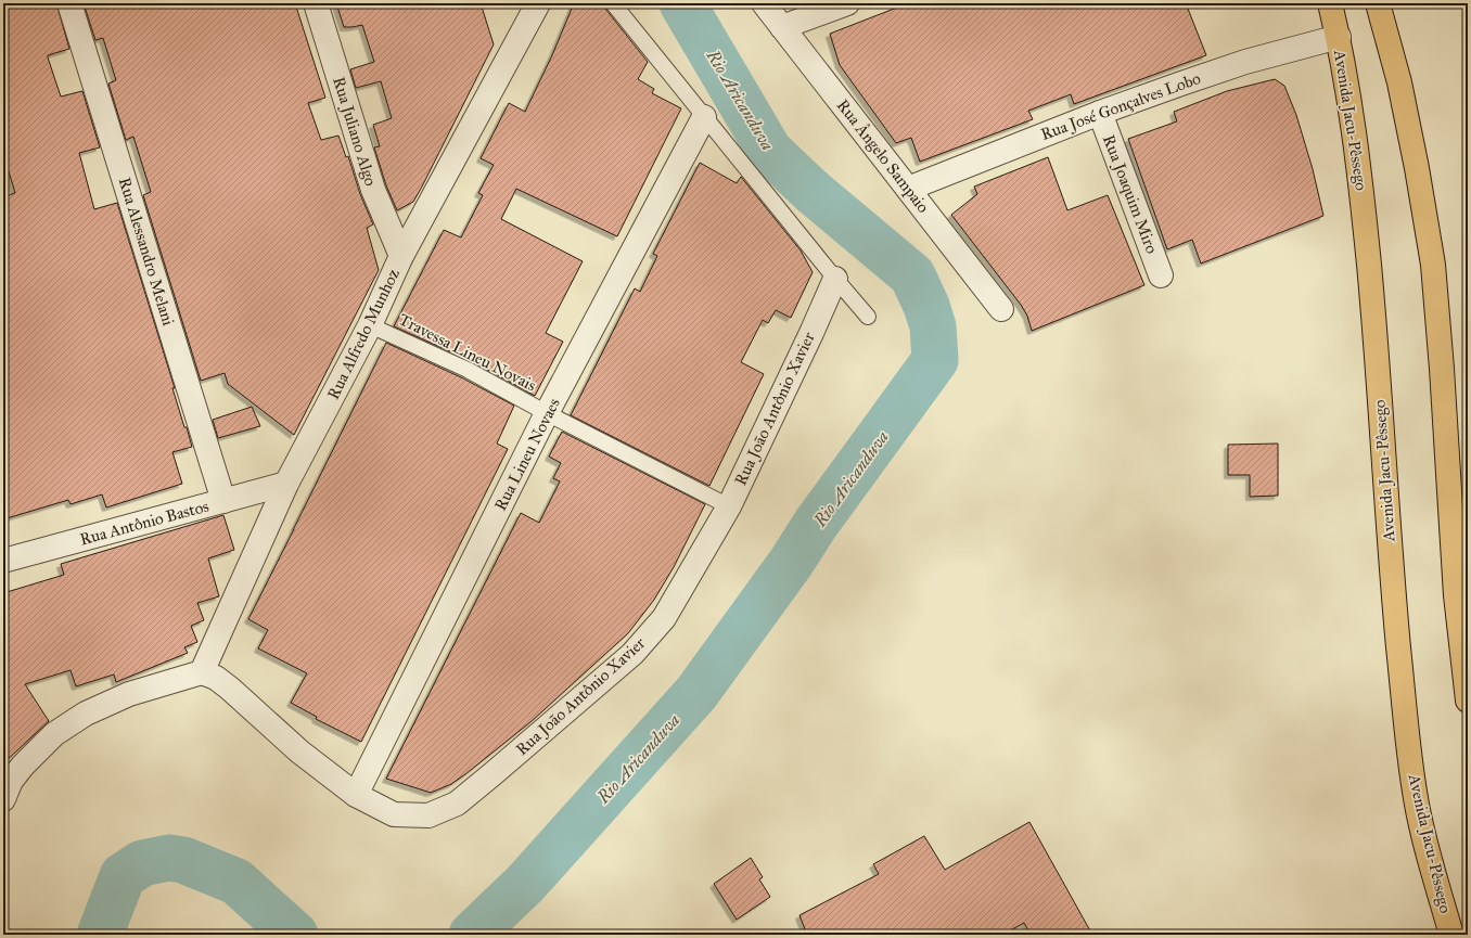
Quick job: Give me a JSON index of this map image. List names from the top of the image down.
{
  "streets": {
    "highway": ["Avenida Jacu-Pêssego"],
    "street": [
      "Rua José Gonçalves Lobo",
      "Rua Juliano Algo",
      "Rua Ângelo Sampaio",
      "Rua Joaquim Miro",
      "Rua Alessandro Melani",
      "Rua Alfredo Munhoz",
      "Rua João Antônio Xavier",
      "Rua Lineu Novaes",
      "Rua Antônio Bastos"
    ],
    "lane": ["Travessa Lineu Novais"]
  },
  "crossings": [
    ["Rua José Gonçalves Lobo", "Avenida Jacu-Pêssego"],
    ["Rua José Gonçalves Lobo", "Rua Ângelo Sampaio"],
    ["Rua José Gonçalves Lobo", "Rua Joaquim Miro"],
    ["Rua Juliano Algo", "Rua Alfredo Munhoz"],
    ["Rua Alessandro Melani", "Rua Antônio Bastos"],
    ["Rua Alfredo Munhoz", "Travessa Lineu Novais"],
    ["Rua Alfredo Munhoz", "Rua João Antônio Xavier"],
    ["Rua Alfredo Munhoz", "Rua Antônio Bastos"],
    ["Travessa Lineu Novais", "Rua João Antônio Xavier"],
    ["Travessa Lineu Novais", "Rua Lineu Novaes"],
    ["Rua João Antônio Xavier", "Rua Lineu Novaes"]
  ],
  "water": ["Rio Aricanduva"]
}
